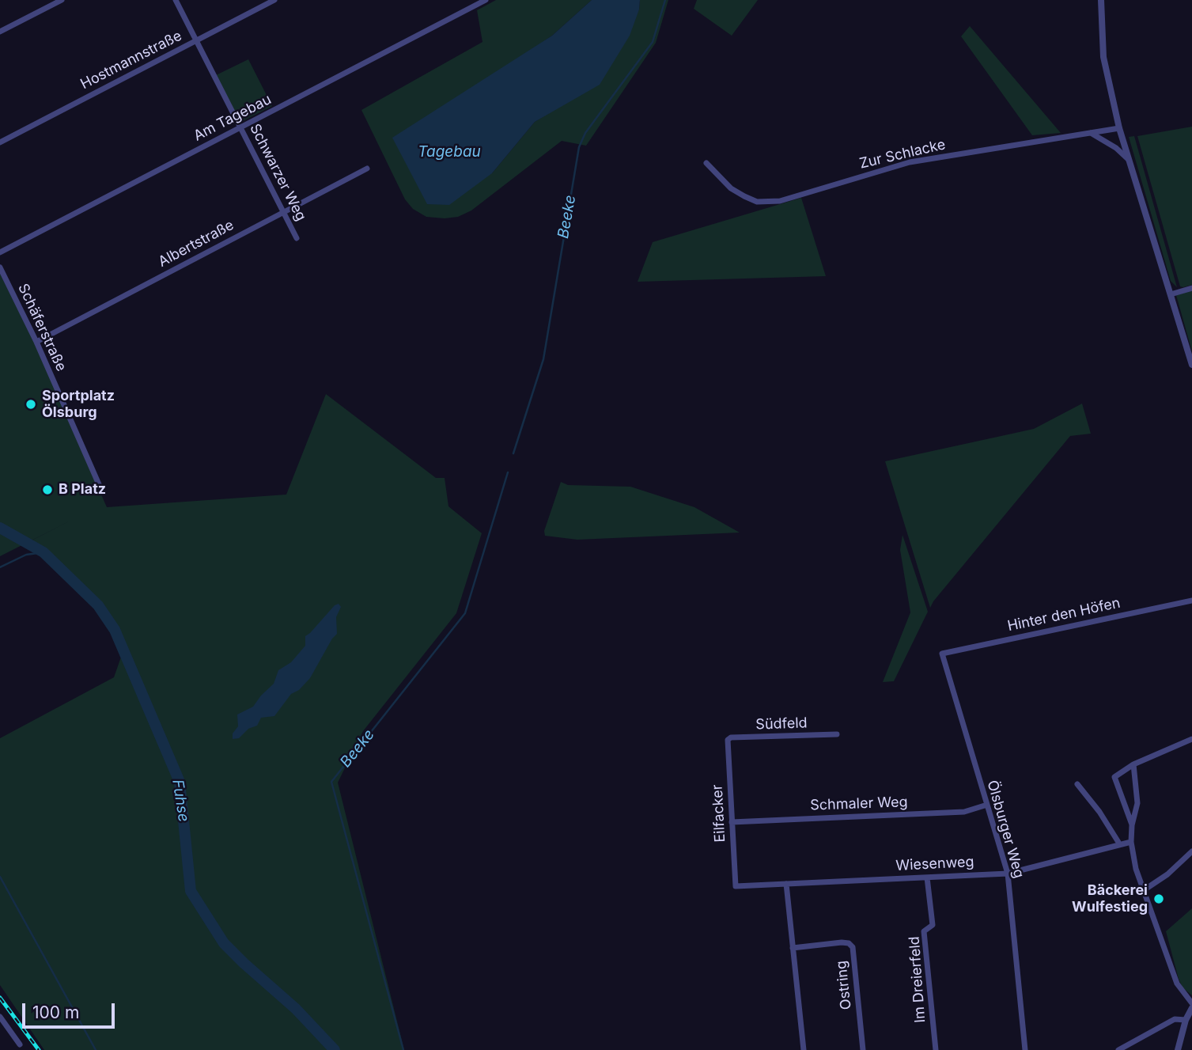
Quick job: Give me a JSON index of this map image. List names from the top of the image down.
{
  "streets": {
    "street": [
      "Hostmannstraße",
      "Am Tagebau",
      "Zur Schlacke",
      "Schwarzer Weg",
      "Albertstraße",
      "Schäferstraße",
      "Hinter den Höfen",
      "Südfeld",
      "Schmaler Weg",
      "Eilfacker",
      "Ölsburger Weg",
      "Wiesenweg",
      "Im Dreierfeld",
      "Ostring"
    ]
  },
  "crossings": [
    ["Hostmannstraße", "Schwarzer Weg"],
    ["Am Tagebau", "Schwarzer Weg"],
    ["Schwarzer Weg", "Albertstraße"],
    ["Albertstraße", "Schäferstraße"],
    ["Hinter den Höfen", "Ölsburger Weg"],
    ["Südfeld", "Eilfacker"],
    ["Schmaler Weg", "Eilfacker"],
    ["Schmaler Weg", "Ölsburger Weg"],
    ["Eilfacker", "Wiesenweg"],
    ["Ölsburger Weg", "Wiesenweg"],
    ["Wiesenweg", "Im Dreierfeld"]
  ],
  "water": ["Tagebau", "Beeke", "Fuhse"],
  "places": ["Sportplatz Ölsburg", "B Platz", "Bäckerei Wulfestieg"],
  "scale_bar": "100 m"
}
